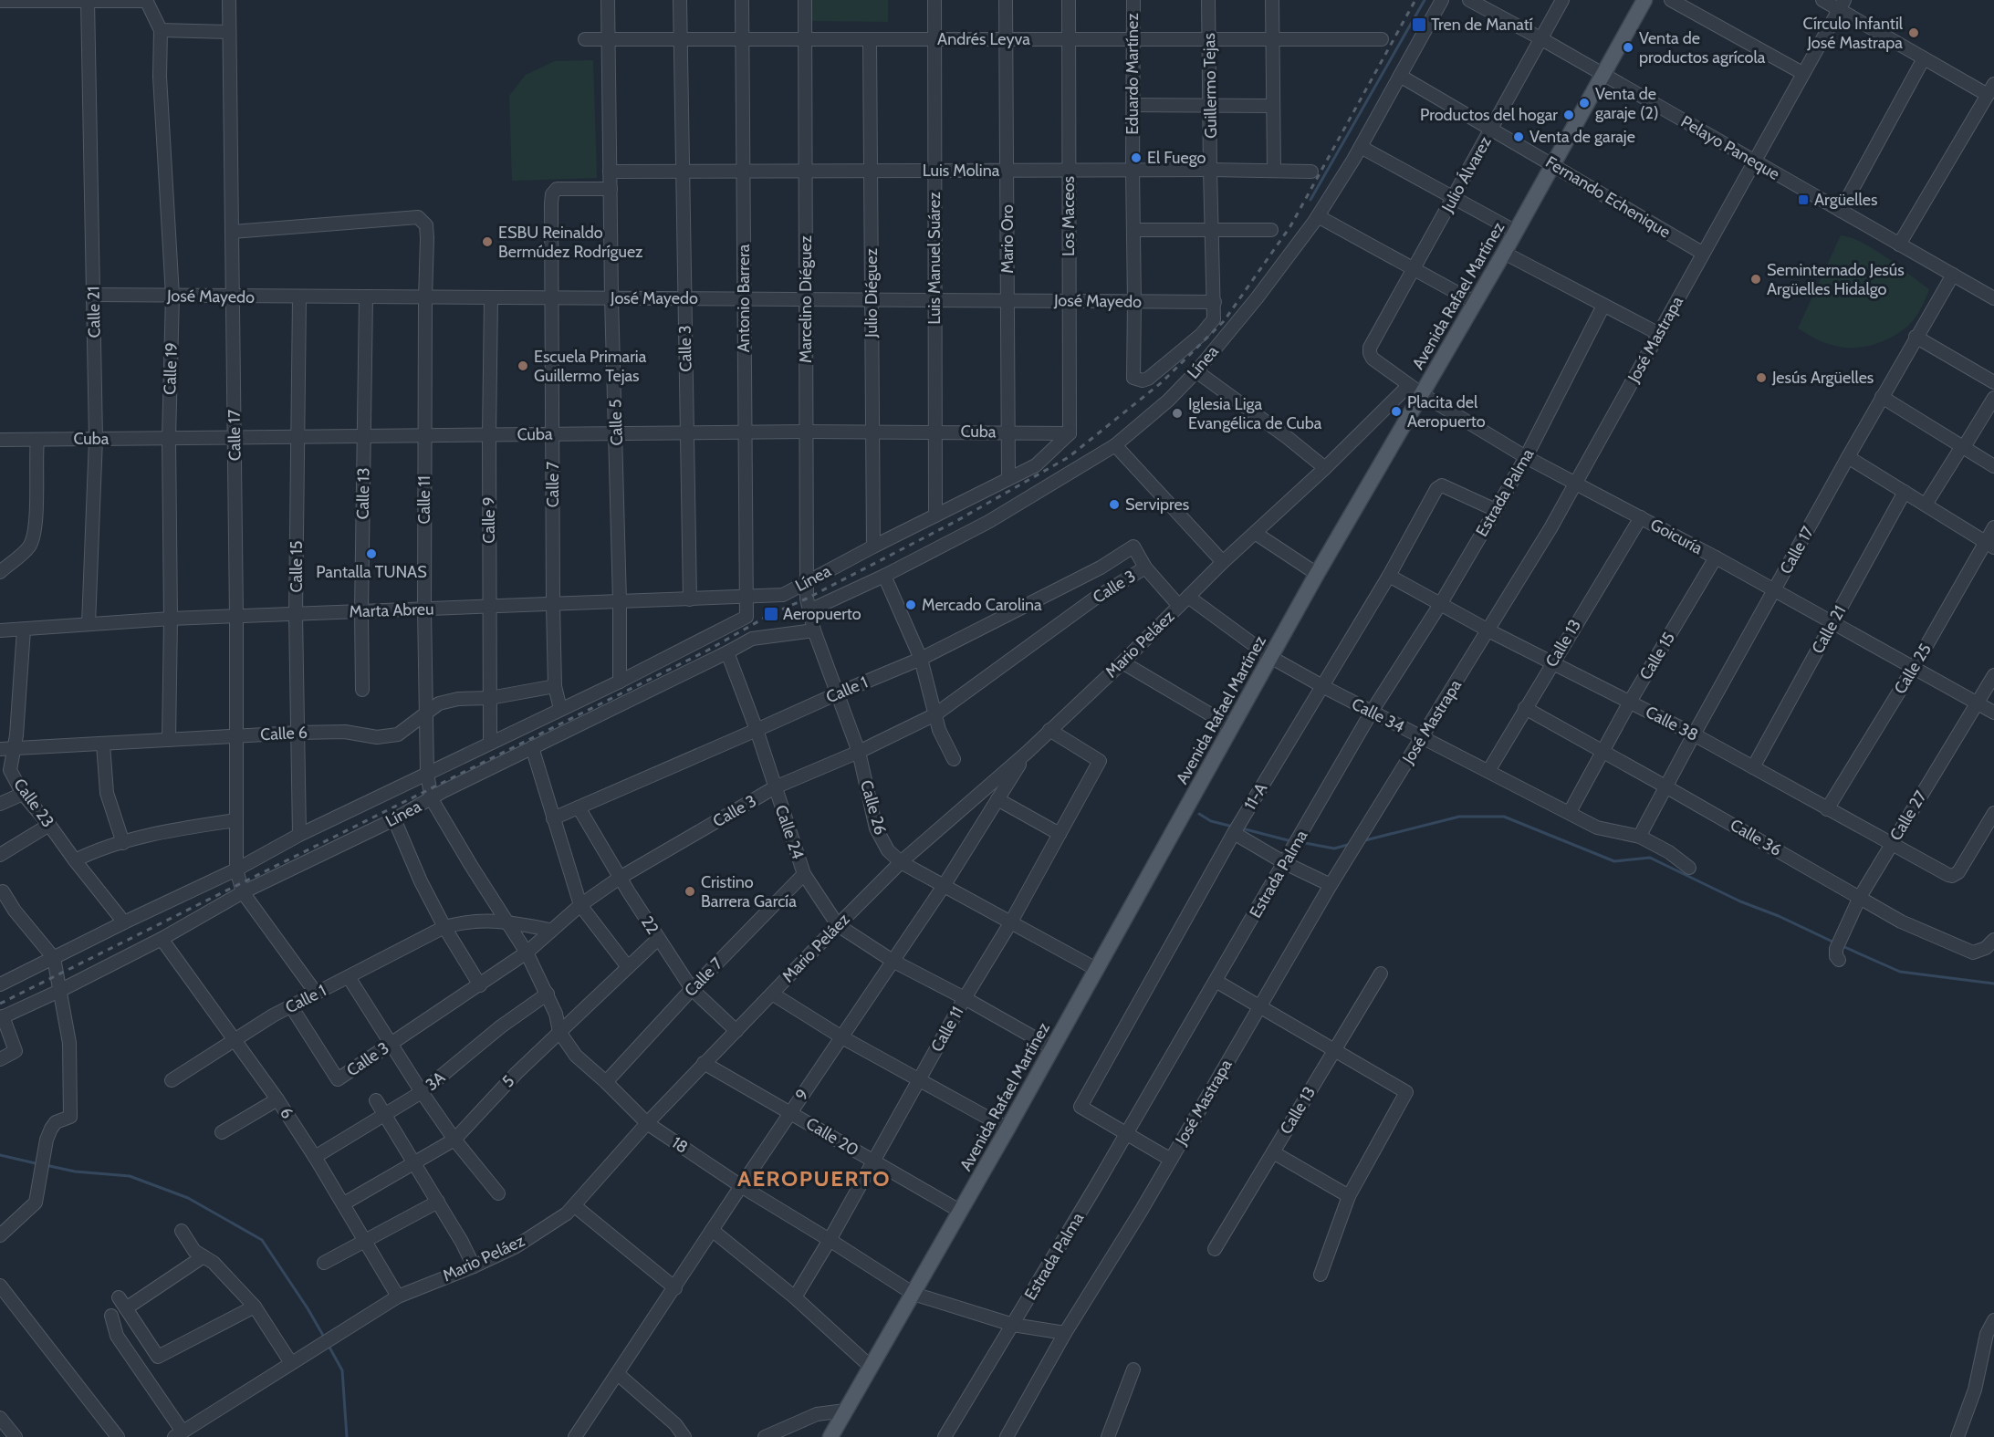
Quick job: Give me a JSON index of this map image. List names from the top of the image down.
{
  "streets": {
    "main road": ["Avenida Rafael Martínez"],
    "street": [
      "Andrés Leyva",
      "Eduardo Martínez",
      "Guillermo Tejas",
      "Pelayo Paneque",
      "Luis Molina",
      "Julio Álvarez",
      "Fernando Echenique",
      "Los Maceos",
      "Mario Oro",
      "Luis Manuel Suárez",
      "Julio Diéguez",
      "José Mayedo",
      "Antonio Barrera",
      "Marcelino Diéguez",
      "Calle 21",
      "José Mastrapa",
      "Calle 3",
      "Línea",
      "Calle 19",
      "Calle 5",
      "Cuba",
      "Calle 17",
      "Calle 7",
      "Estrada Palma",
      "Calle 13",
      "Calle 11",
      "Calle 9",
      "Goicuría",
      "Calle 15",
      "Marta Abreu",
      "Mario Peláez",
      "Calle 25",
      "Calle 1",
      "Calle 34",
      "Calle 38",
      "Calle 6",
      "11-A",
      "Calle 23",
      "Calle 26",
      "Calle 27",
      "Calle 24",
      "Calle 36",
      "22",
      "3A",
      "5",
      "9",
      "6",
      "Calle 20",
      "18"
    ]
  },
  "crossings": [
    ["Andrés Leyva", "Eduardo Martínez"],
    ["Andrés Leyva", "Guillermo Tejas"],
    ["Andrés Leyva", "Los Maceos"],
    ["Andrés Leyva", "Mario Oro"],
    ["Andrés Leyva", "Luis Manuel Suárez"],
    ["Andrés Leyva", "Julio Diéguez"],
    ["Andrés Leyva", "Antonio Barrera"],
    ["Andrés Leyva", "Marcelino Diéguez"],
    ["Andrés Leyva", "Calle 3"],
    ["Andrés Leyva", "Calle 5"],
    ["Eduardo Martínez", "Luis Molina"],
    ["Eduardo Martínez", "José Mayedo"],
    ["Eduardo Martínez", "Línea"],
    ["Guillermo Tejas", "Luis Molina"],
    ["Guillermo Tejas", "José Mayedo"],
    ["Guillermo Tejas", "Línea"],
    ["Pelayo Paneque", "Julio Álvarez"],
    ["Pelayo Paneque", "Avenida Rafael Martínez"],
    ["Pelayo Paneque", "José Mastrapa"],
    ["Pelayo Paneque", "Calle 17"],
    ["Luis Molina", "Los Maceos"],
    ["Luis Molina", "Mario Oro"],
    ["Luis Molina", "Luis Manuel Suárez"],
    ["Luis Molina", "Julio Diéguez"],
    ["Luis Molina", "Antonio Barrera"],
    ["Luis Molina", "Marcelino Diéguez"],
    ["Luis Molina", "Calle 3"],
    ["Luis Molina", "Calle 5"],
    ["Julio Álvarez", "Fernando Echenique"],
    ["Julio Álvarez", "Goicuría"],
    ["Fernando Echenique", "Avenida Rafael Martínez"],
    ["Fernando Echenique", "José Mastrapa"],
    ["Fernando Echenique", "Línea"],
    ["Los Maceos", "José Mayedo"],
    ["Los Maceos", "Línea"],
    ["Los Maceos", "Cuba"],
    ["Mario Oro", "José Mayedo"],
    ["Mario Oro", "Línea"],
    ["Mario Oro", "Cuba"],
    ["Luis Manuel Suárez", "José Mayedo"],
    ["Luis Manuel Suárez", "Línea"],
    ["Luis Manuel Suárez", "Cuba"],
    ["Julio Diéguez", "José Mayedo"],
    ["Julio Diéguez", "Línea"],
    ["Julio Diéguez", "Cuba"],
    ["Avenida Rafael Martínez", "Goicuría"],
    ["Avenida Rafael Martínez", "Mario Peláez"],
    ["Avenida Rafael Martínez", "Calle 34"],
    ["Avenida Rafael Martínez", "Calle 26"],
    ["Avenida Rafael Martínez", "Calle 24"],
    ["Avenida Rafael Martínez", "Calle 20"],
    ["Avenida Rafael Martínez", "18"],
    ["José Mayedo", "Antonio Barrera"],
    ["José Mayedo", "Marcelino Diéguez"],
    ["José Mayedo", "Calle 21"],
    ["José Mayedo", "Calle 3"],
    ["José Mayedo", "Línea"],
    ["José Mayedo", "Calle 19"],
    ["José Mayedo", "Calle 5"],
    ["José Mayedo", "Calle 17"],
    ["José Mayedo", "Calle 7"],
    ["José Mayedo", "Calle 13"],
    ["José Mayedo", "Calle 11"],
    ["José Mayedo", "Calle 9"],
    ["José Mayedo", "Calle 15"],
    ["Antonio Barrera", "Línea"],
    ["Antonio Barrera", "Cuba"],
    ["Antonio Barrera", "Marta Abreu"],
    ["Marcelino Diéguez", "Línea"],
    ["Marcelino Diéguez", "Cuba"],
    ["Marcelino Diéguez", "Calle 26"],
    ["Calle 21", "Cuba"],
    ["Calle 21", "Goicuría"],
    ["Calle 21", "Marta Abreu"],
    ["Calle 21", "Calle 38"],
    ["José Mastrapa", "Goicuría"],
    ["José Mastrapa", "Calle 34"],
    ["José Mastrapa", "Calle 38"],
    ["José Mastrapa", "18"],
    ["Calle 3", "Cuba"],
    ["Calle 3", "Marta Abreu"],
    ["Calle 3", "Calle 1"],
    ["Calle 3", "Calle 26"],
    ["Calle 3", "Calle 24"],
    ["Calle 3", "22"],
    ["Calle 3", "18"],
    ["Línea", "Calle 5"],
    ["Línea", "Cuba"],
    ["Línea", "Calle 17"],
    ["Línea", "Calle 7"],
    ["Línea", "Calle 11"],
    ["Línea", "Calle 9"],
    ["Línea", "Calle 15"],
    ["Línea", "Marta Abreu"],
    ["Línea", "Calle 23"],
    ["Línea", "Calle 26"],
    ["Línea", "Calle 24"],
    ["Línea", "6"],
    ["Línea", "18"],
    ["Calle 19", "Cuba"],
    ["Calle 19", "Marta Abreu"],
    ["Calle 19", "Calle 6"],
    ["Calle 5", "Cuba"],
    ["Calle 5", "Calle 7"],
    ["Calle 5", "Marta Abreu"],
    ["Cuba", "Calle 17"],
    ["Cuba", "Calle 7"],
    ["Cuba", "Calle 13"],
    ["Cuba", "Calle 11"],
    ["Cuba", "Calle 9"],
    ["Cuba", "Calle 15"],
    ["Calle 17", "Calle 11"],
    ["Calle 17", "Goicuría"],
    ["Calle 17", "Marta Abreu"],
    ["Calle 17", "Calle 34"],
    ["Calle 17", "Calle 38"],
    ["Calle 17", "Calle 6"],
    ["Calle 17", "Calle 36"],
    ["Calle 7", "Marta Abreu"],
    ["Calle 7", "Calle 6"],
    ["Calle 7", "Calle 24"],
    ["Calle 7", "22"],
    ["Calle 7", "18"],
    ["Estrada Palma", "Goicuría"],
    ["Estrada Palma", "Calle 34"],
    ["Estrada Palma", "Calle 38"],
    ["Estrada Palma", "11-A"],
    ["Estrada Palma", "18"],
    ["Calle 13", "Goicuría"],
    ["Calle 13", "Marta Abreu"],
    ["Calle 13", "Calle 34"],
    ["Calle 13", "Calle 38"],
    ["Calle 13", "Calle 36"],
    ["Calle 11", "Marta Abreu"],
    ["Calle 11", "Mario Peláez"],
    ["Calle 11", "Calle 6"],
    ["Calle 11", "Calle 26"],
    ["Calle 11", "Calle 24"],
    ["Calle 11", "Calle 20"],
    ["Calle 11", "18"],
    ["Calle 9", "Marta Abreu"],
    ["Calle 9", "Calle 6"],
    ["Goicuría", "Calle 15"],
    ["Goicuría", "Mario Peláez"],
    ["Goicuría", "Calle 25"],
    ["Goicuría", "Calle 27"],
    ["Calle 15", "Marta Abreu"],
    ["Calle 15", "Calle 34"],
    ["Calle 15", "Calle 38"],
    ["Calle 15", "Calle 6"],
    ["Calle 15", "Calle 36"],
    ["Marta Abreu", "Calle 23"],
    ["Mario Peláez", "Calle 34"],
    ["Mario Peláez", "Calle 26"],
    ["Mario Peláez", "Calle 24"],
    ["Mario Peláez", "22"],
    ["Mario Peláez", "9"],
    ["Mario Peláez", "6"],
    ["Mario Peláez", "Calle 20"],
    ["Mario Peláez", "18"],
    ["Calle 25", "Calle 38"],
    ["Calle 1", "Calle 26"],
    ["Calle 1", "Calle 24"],
    ["Calle 1", "22"],
    ["Calle 1", "6"],
    ["Calle 1", "18"],
    ["Calle 34", "11-A"],
    ["Calle 38", "11-A"],
    ["Calle 38", "Calle 27"],
    ["Calle 6", "Calle 23"],
    ["Calle 26", "9"],
    ["Calle 27", "Calle 36"],
    ["Calle 24", "9"],
    ["22", "5"],
    ["3A", "6"],
    ["3A", "18"],
    ["5", "6"],
    ["5", "18"],
    ["9", "Calle 20"],
    ["9", "18"]
  ],
  "districts": ["AEROPUERTO"],
  "places": {
    "transit": ["Tren de Manatí", "Argüelles", "Aeropuerto"],
    "other": [
      "Círculo Infantil José Mastrapa",
      "Venta de productos agrícola",
      "Venta de garaje (2)",
      "Productos del hogar",
      "Venta de garaje",
      "El Fuego",
      "ESBU Reinaldo Bermúdez Rodríguez",
      "Seminternado Jesús Argüelles Hidalgo",
      "Escuela Primaria Guillermo Tejas",
      "Jesús Argüelles",
      "Placita del Aeropuerto",
      "Iglesia Liga Evangélica de Cuba",
      "Servipres",
      "Pantalla TUNAS",
      "Mercado Carolina",
      "Cristino Barrera García"
    ]
  }
}
